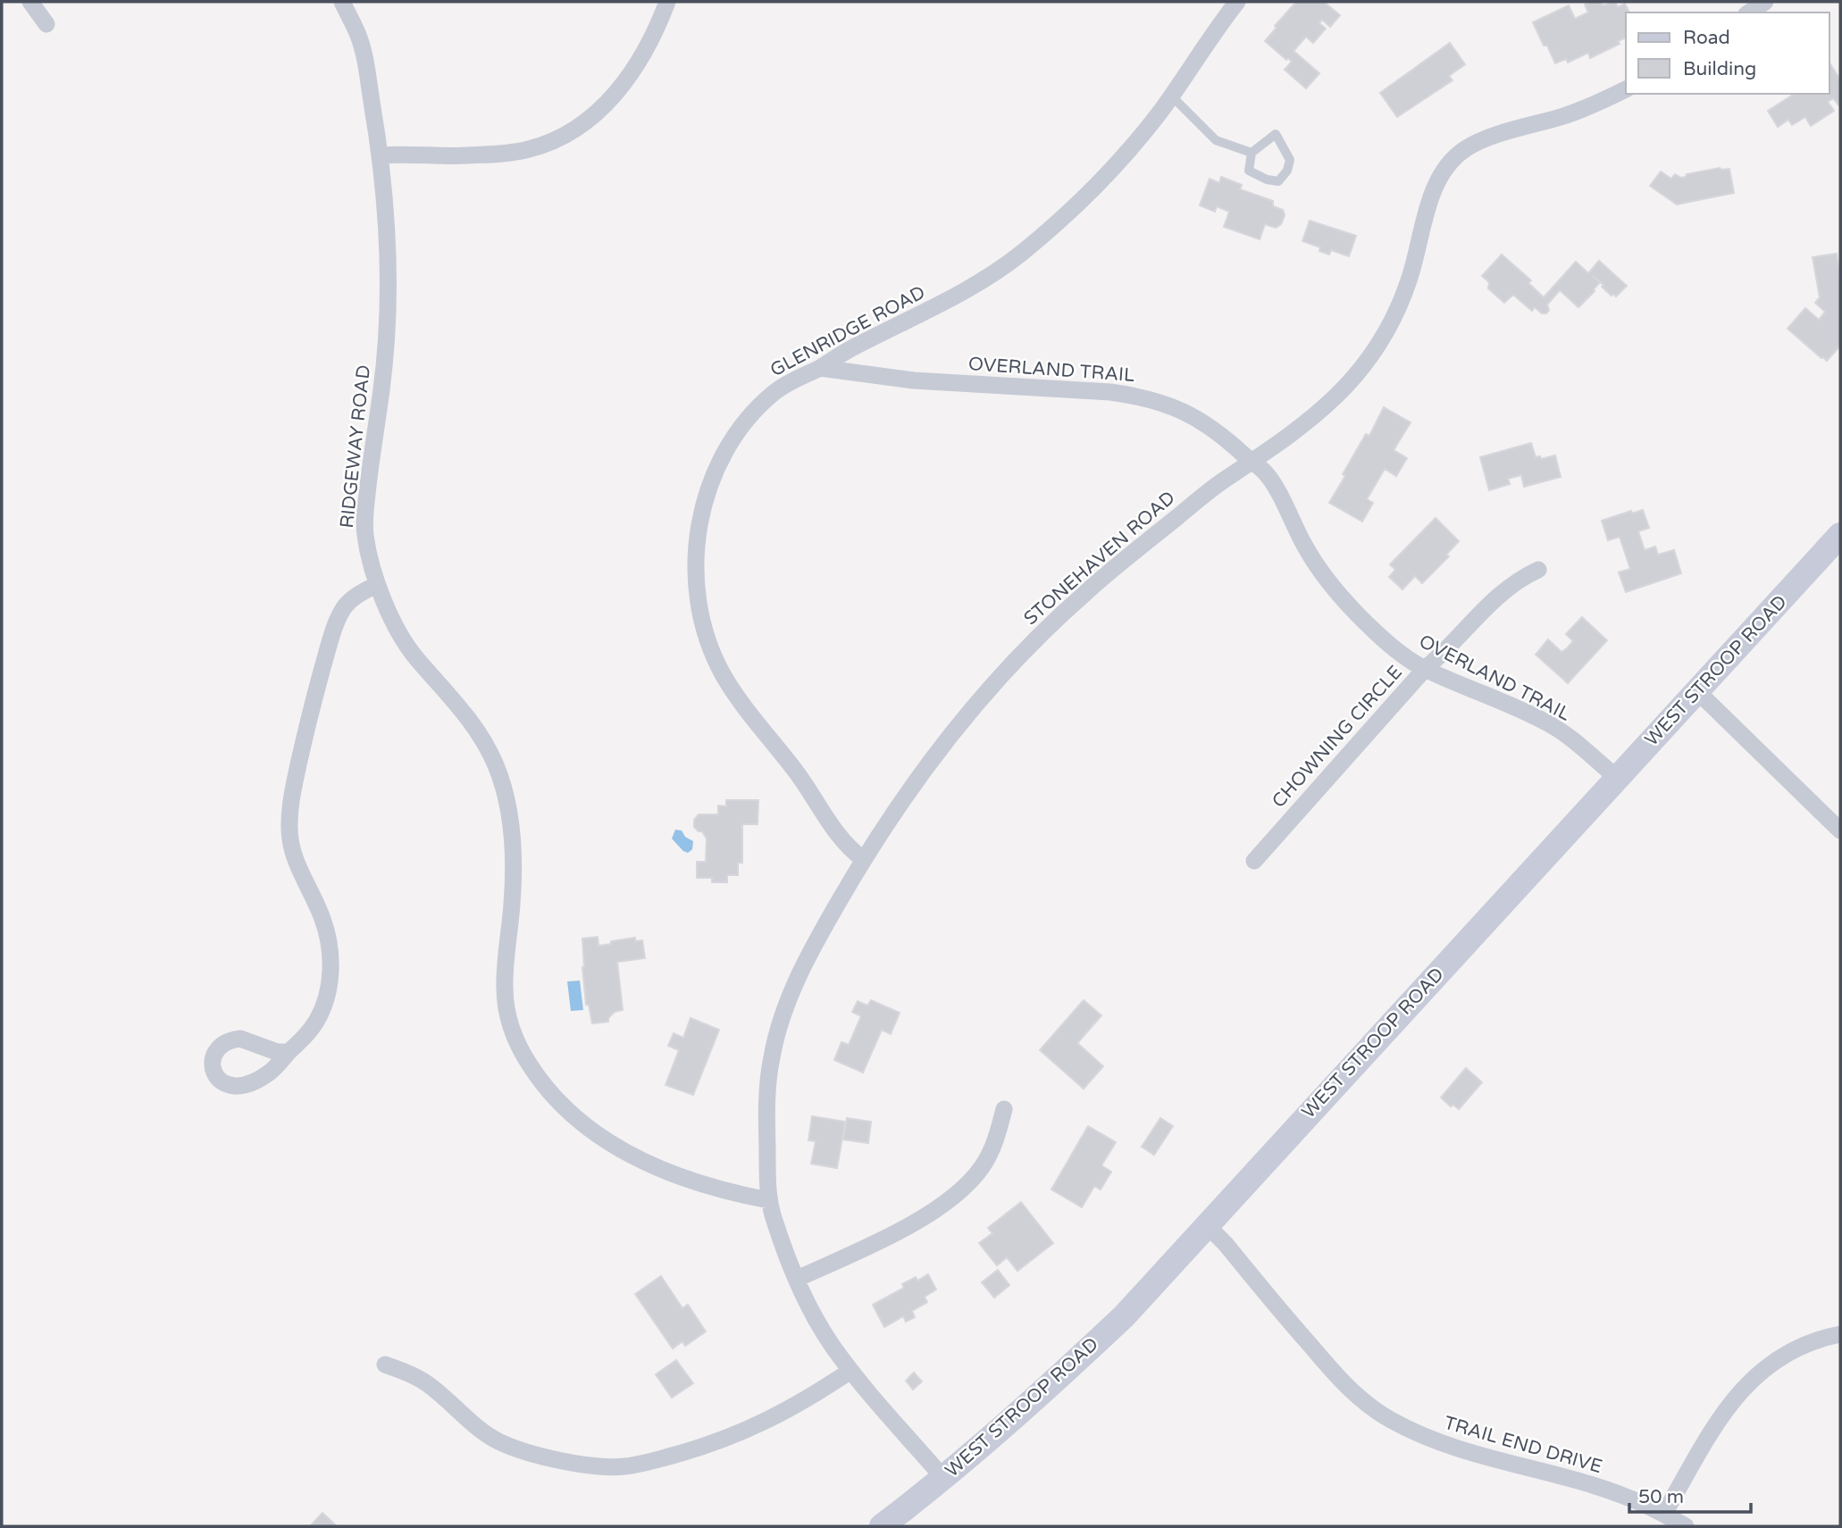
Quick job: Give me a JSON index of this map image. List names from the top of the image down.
{
  "streets": {
    "main road": ["WEST STROOP ROAD"],
    "street": [
      "GLENRIDGE ROAD",
      "OVERLAND TRAIL",
      "RIDGEWAY ROAD",
      "STONEHAVEN ROAD",
      "CHOWNING CIRCLE",
      "TRAIL END DRIVE"
    ]
  },
  "crossings": [
    ["GLENRIDGE ROAD", "OVERLAND TRAIL"],
    ["GLENRIDGE ROAD", "STONEHAVEN ROAD"],
    ["OVERLAND TRAIL", "STONEHAVEN ROAD"],
    ["OVERLAND TRAIL", "WEST STROOP ROAD"],
    ["OVERLAND TRAIL", "CHOWNING CIRCLE"],
    ["RIDGEWAY ROAD", "STONEHAVEN ROAD"],
    ["WEST STROOP ROAD", "TRAIL END DRIVE"]
  ],
  "legend": ["Road", "Building"],
  "scale_bar": "50 m"
}
